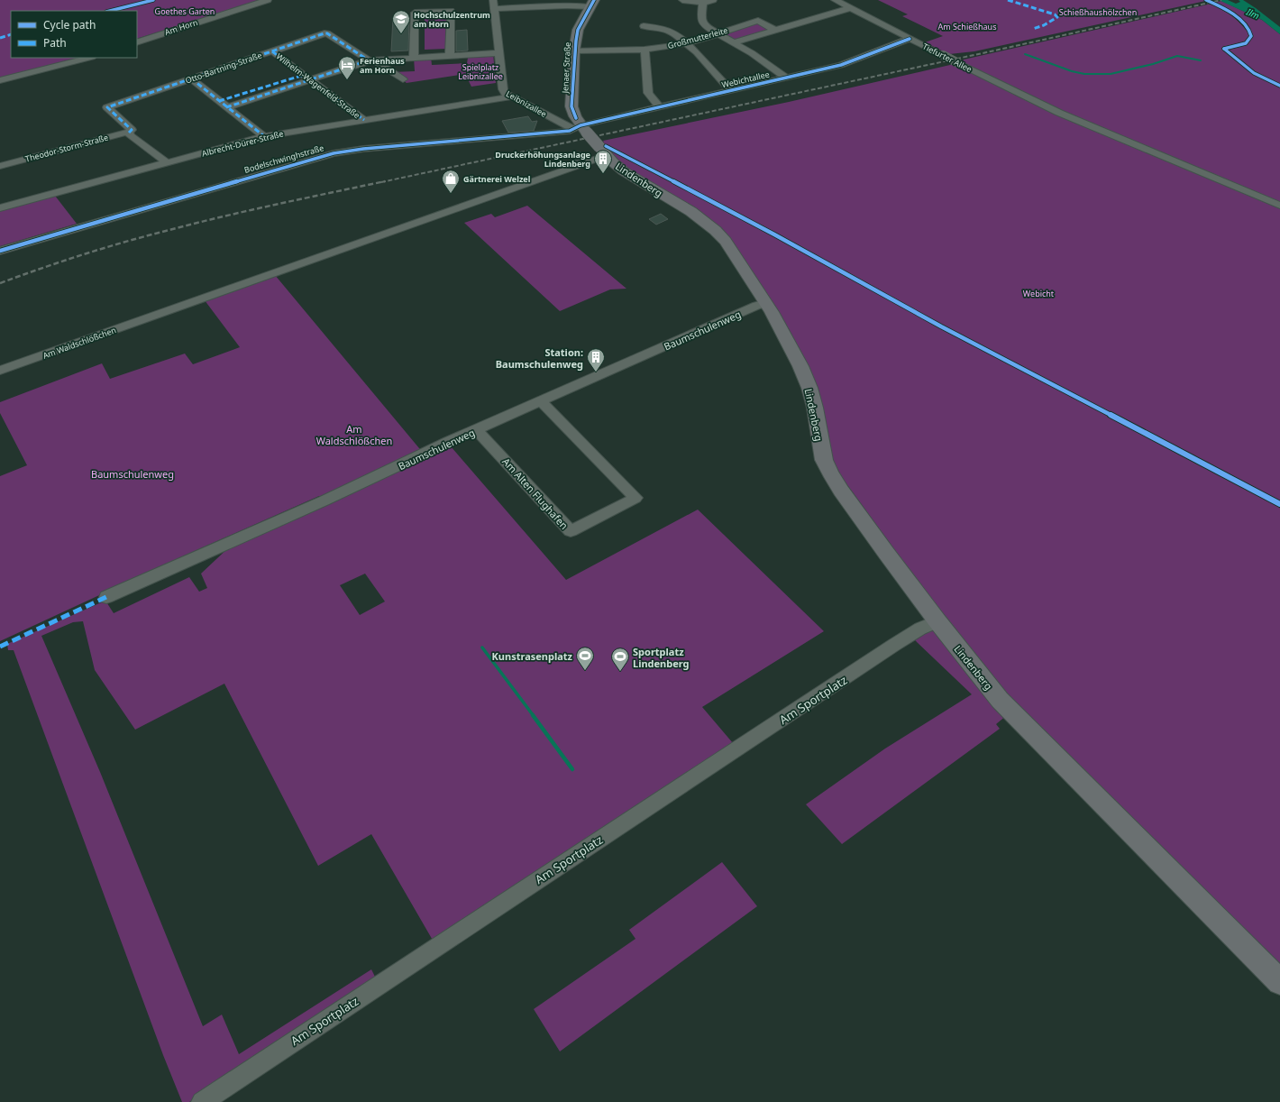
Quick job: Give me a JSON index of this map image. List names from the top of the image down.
{
  "streets": {
    "main road": ["Jenaer Straße", "Lindenberg"],
    "street": [
      "Am Horn",
      "Großmutterleite",
      "Tiefurter Allee",
      "Otto-Bartning-Straße",
      "Webichtallee",
      "Wilhelm-Wagenfeld-Straße",
      "Leibnizallee",
      "Albrecht-Dürer-Straße",
      "Theodor-Storm-Straße",
      "Bodelschwinghstraße",
      "Baumschulenweg",
      "Am Waldschlößchen",
      "Am Alten Flughafen",
      "Am Sportplatz"
    ]
  },
  "crossings": [
    ["Großmutterleite", "Tiefurter Allee"],
    ["Großmutterleite", "Jenaer Straße"],
    ["Tiefurter Allee", "Webichtallee"],
    ["Otto-Bartning-Straße", "Wilhelm-Wagenfeld-Straße"],
    ["Otto-Bartning-Straße", "Albrecht-Dürer-Straße"],
    ["Otto-Bartning-Straße", "Theodor-Storm-Straße"],
    ["Jenaer Straße", "Webichtallee"],
    ["Jenaer Straße", "Leibnizallee"],
    ["Jenaer Straße", "Bodelschwinghstraße"],
    ["Jenaer Straße", "Lindenberg"],
    ["Jenaer Straße", "Am Waldschlößchen"],
    ["Webichtallee", "Leibnizallee"],
    ["Webichtallee", "Bodelschwinghstraße"],
    ["Wilhelm-Wagenfeld-Straße", "Albrecht-Dürer-Straße"],
    ["Leibnizallee", "Albrecht-Dürer-Straße"],
    ["Leibnizallee", "Bodelschwinghstraße"],
    ["Lindenberg", "Baumschulenweg"],
    ["Lindenberg", "Am Waldschlößchen"],
    ["Lindenberg", "Am Sportplatz"],
    ["Baumschulenweg", "Am Alten Flughafen"]
  ],
  "water": ["Ilm"],
  "parks": [
    "Goethes Garten",
    "Schießhaushölzchen",
    "Am Schießhaus",
    "Spielplatz Leibnizallee",
    "Webicht",
    "Am Waldschlößchen",
    "Baumschulenweg"
  ],
  "places": {
    "school or university": ["Hochschulzentrum am Horn"],
    "hotel": ["Ferienhaus am Horn"],
    "building": ["Druckerhöhungsanlage Lindenberg", "Station: Baumschulenweg"],
    "shop": ["Gärtnerei Welzel"],
    "sports": ["Kunstrasenplatz", "Sportplatz Lindenberg"]
  },
  "legend": ["Cycle path", "Path"]
}
